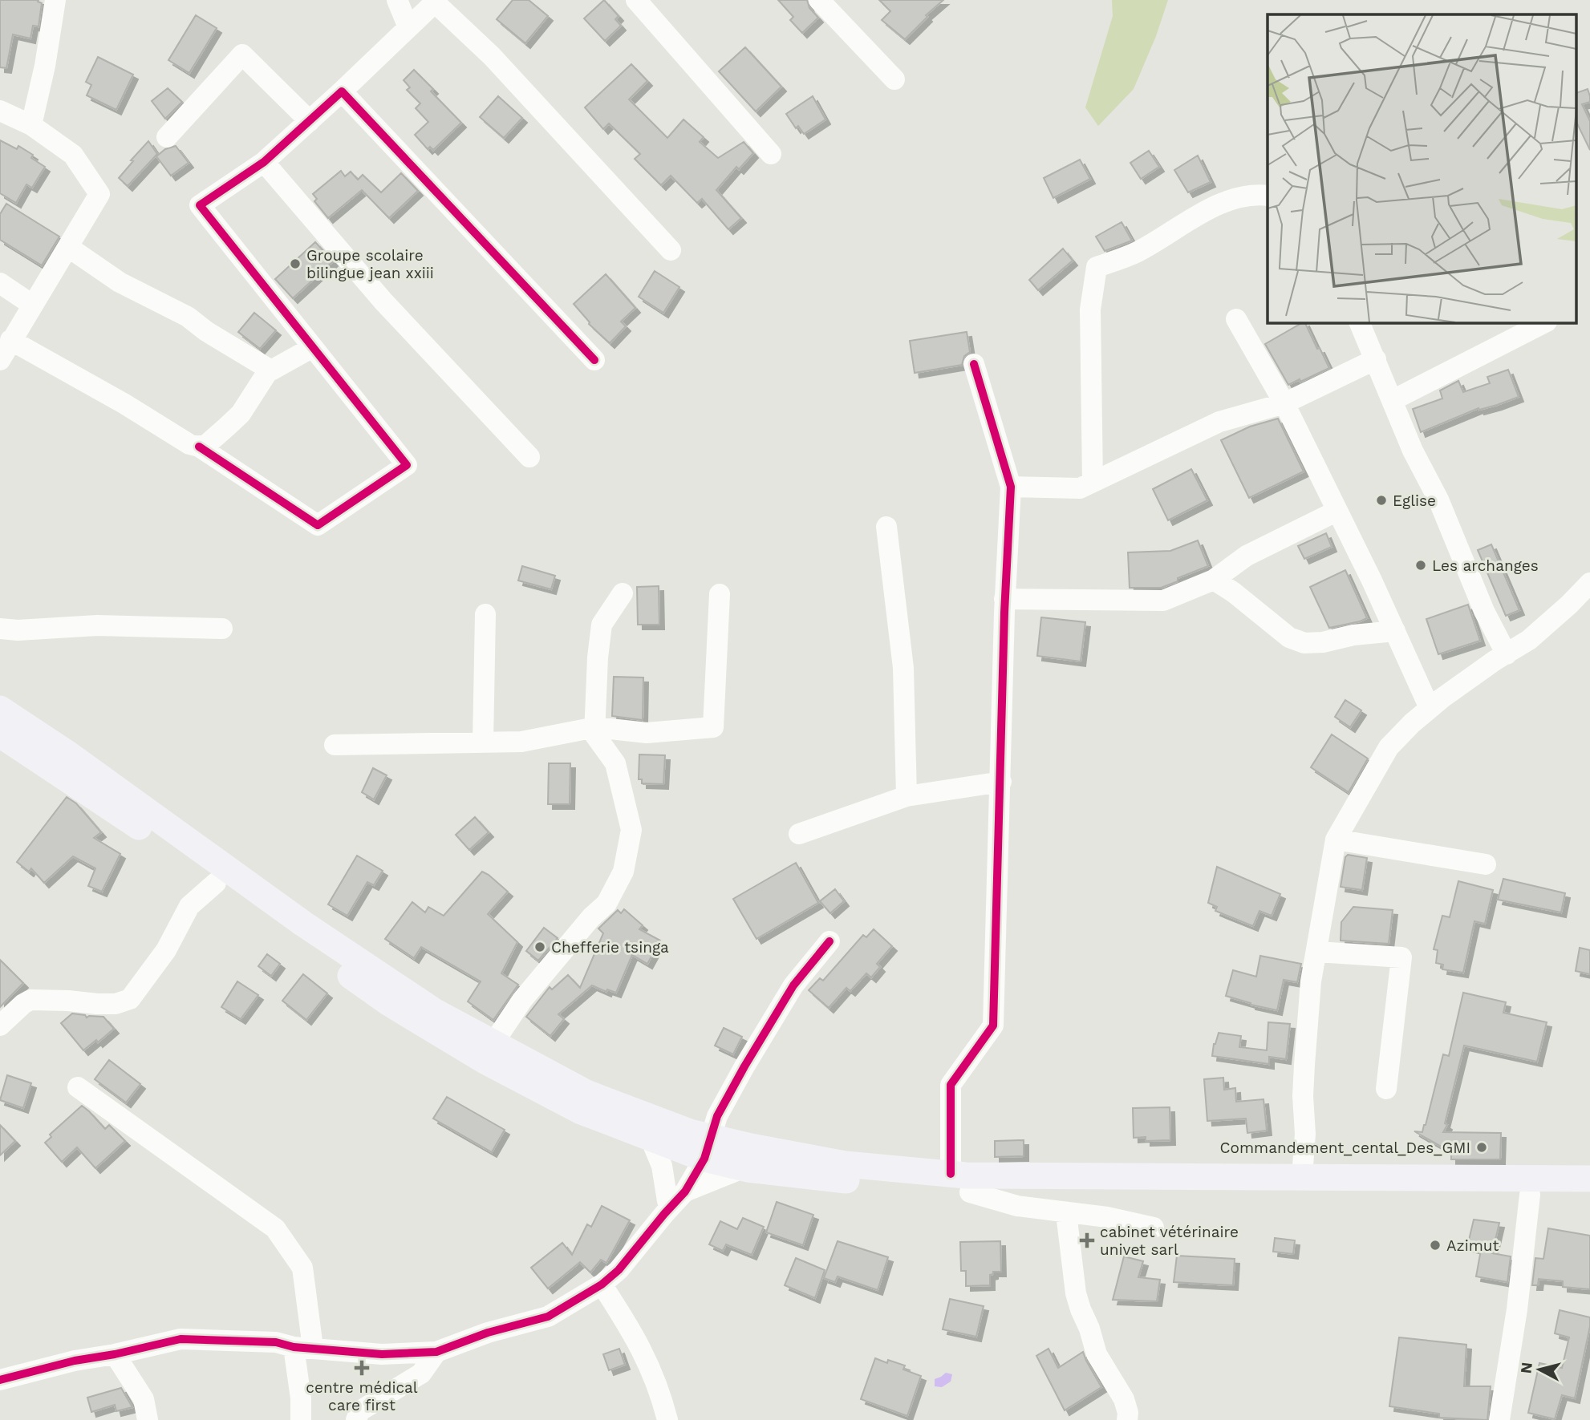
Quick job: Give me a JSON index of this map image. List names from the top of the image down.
{
  "places": {
    "other": [
      "Groupe scolaire bilingue jean xxiii",
      "Eglise",
      "Les archanges",
      "Chefferie tsinga",
      "Commandement_cental_Des_GMI",
      "Azimut"
    ],
    "health": ["cabinet vétérinaire univet sarl", "centre médical care first"]
  },
  "north": "left"
}
